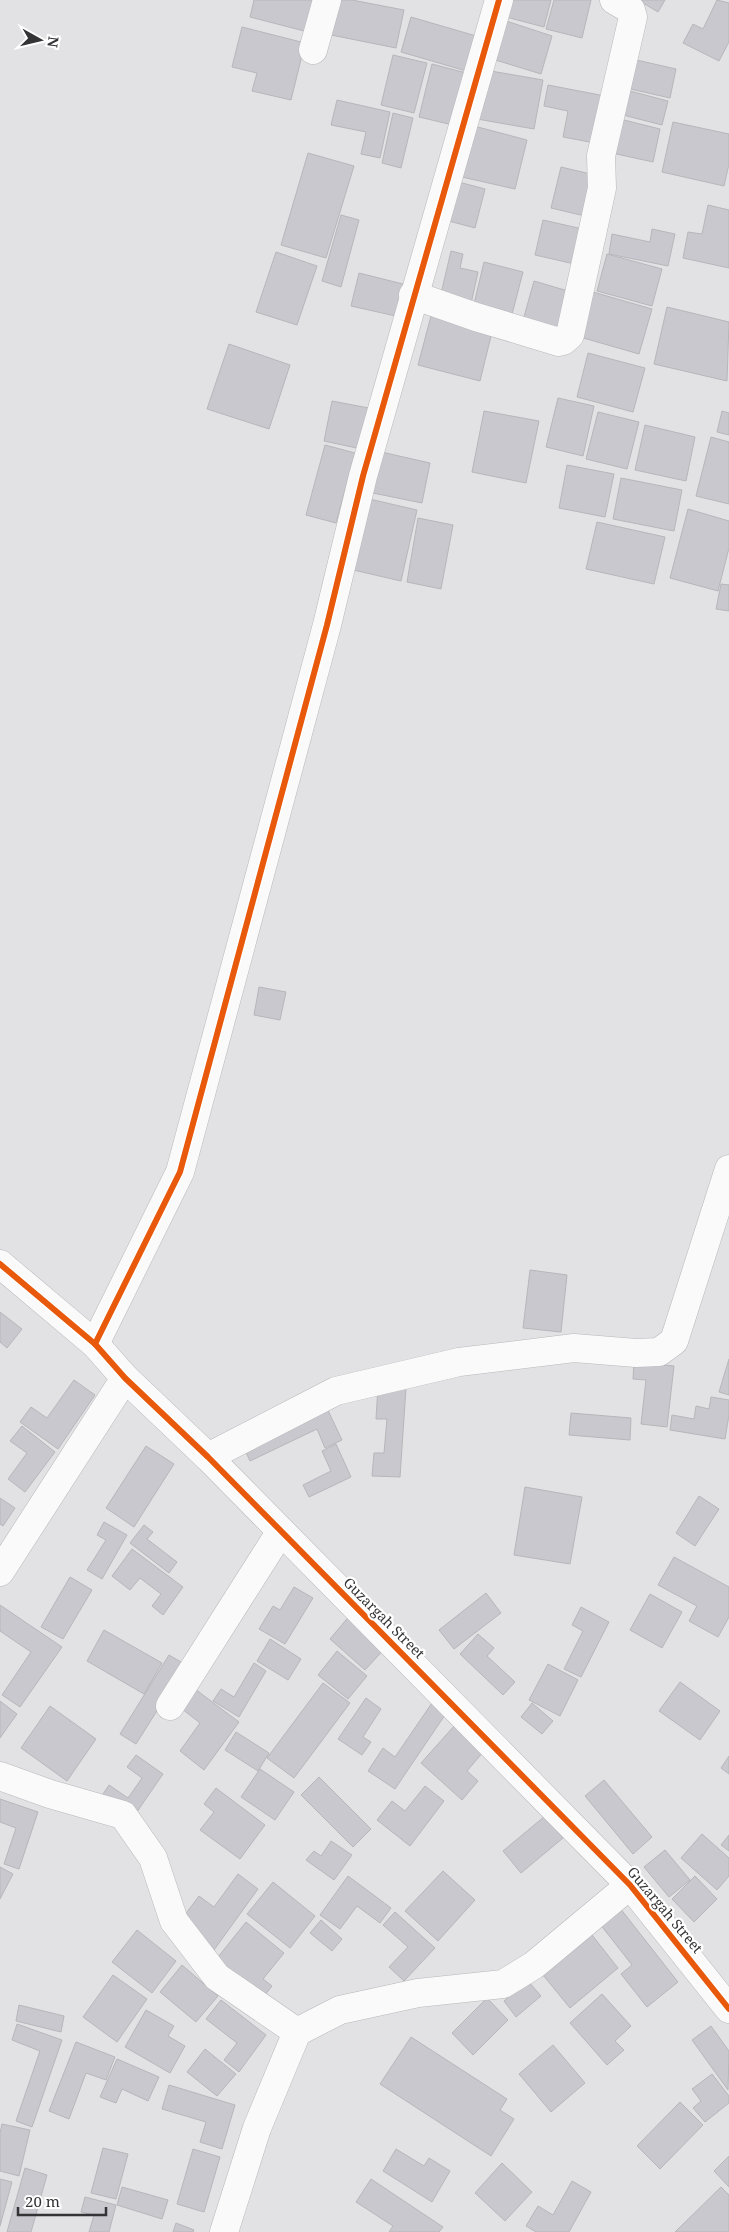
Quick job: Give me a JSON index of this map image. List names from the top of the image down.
{
  "streets": {
    "street": ["Guzargah Street"]
  },
  "scale_bar": "20 m",
  "north": "right"
}
